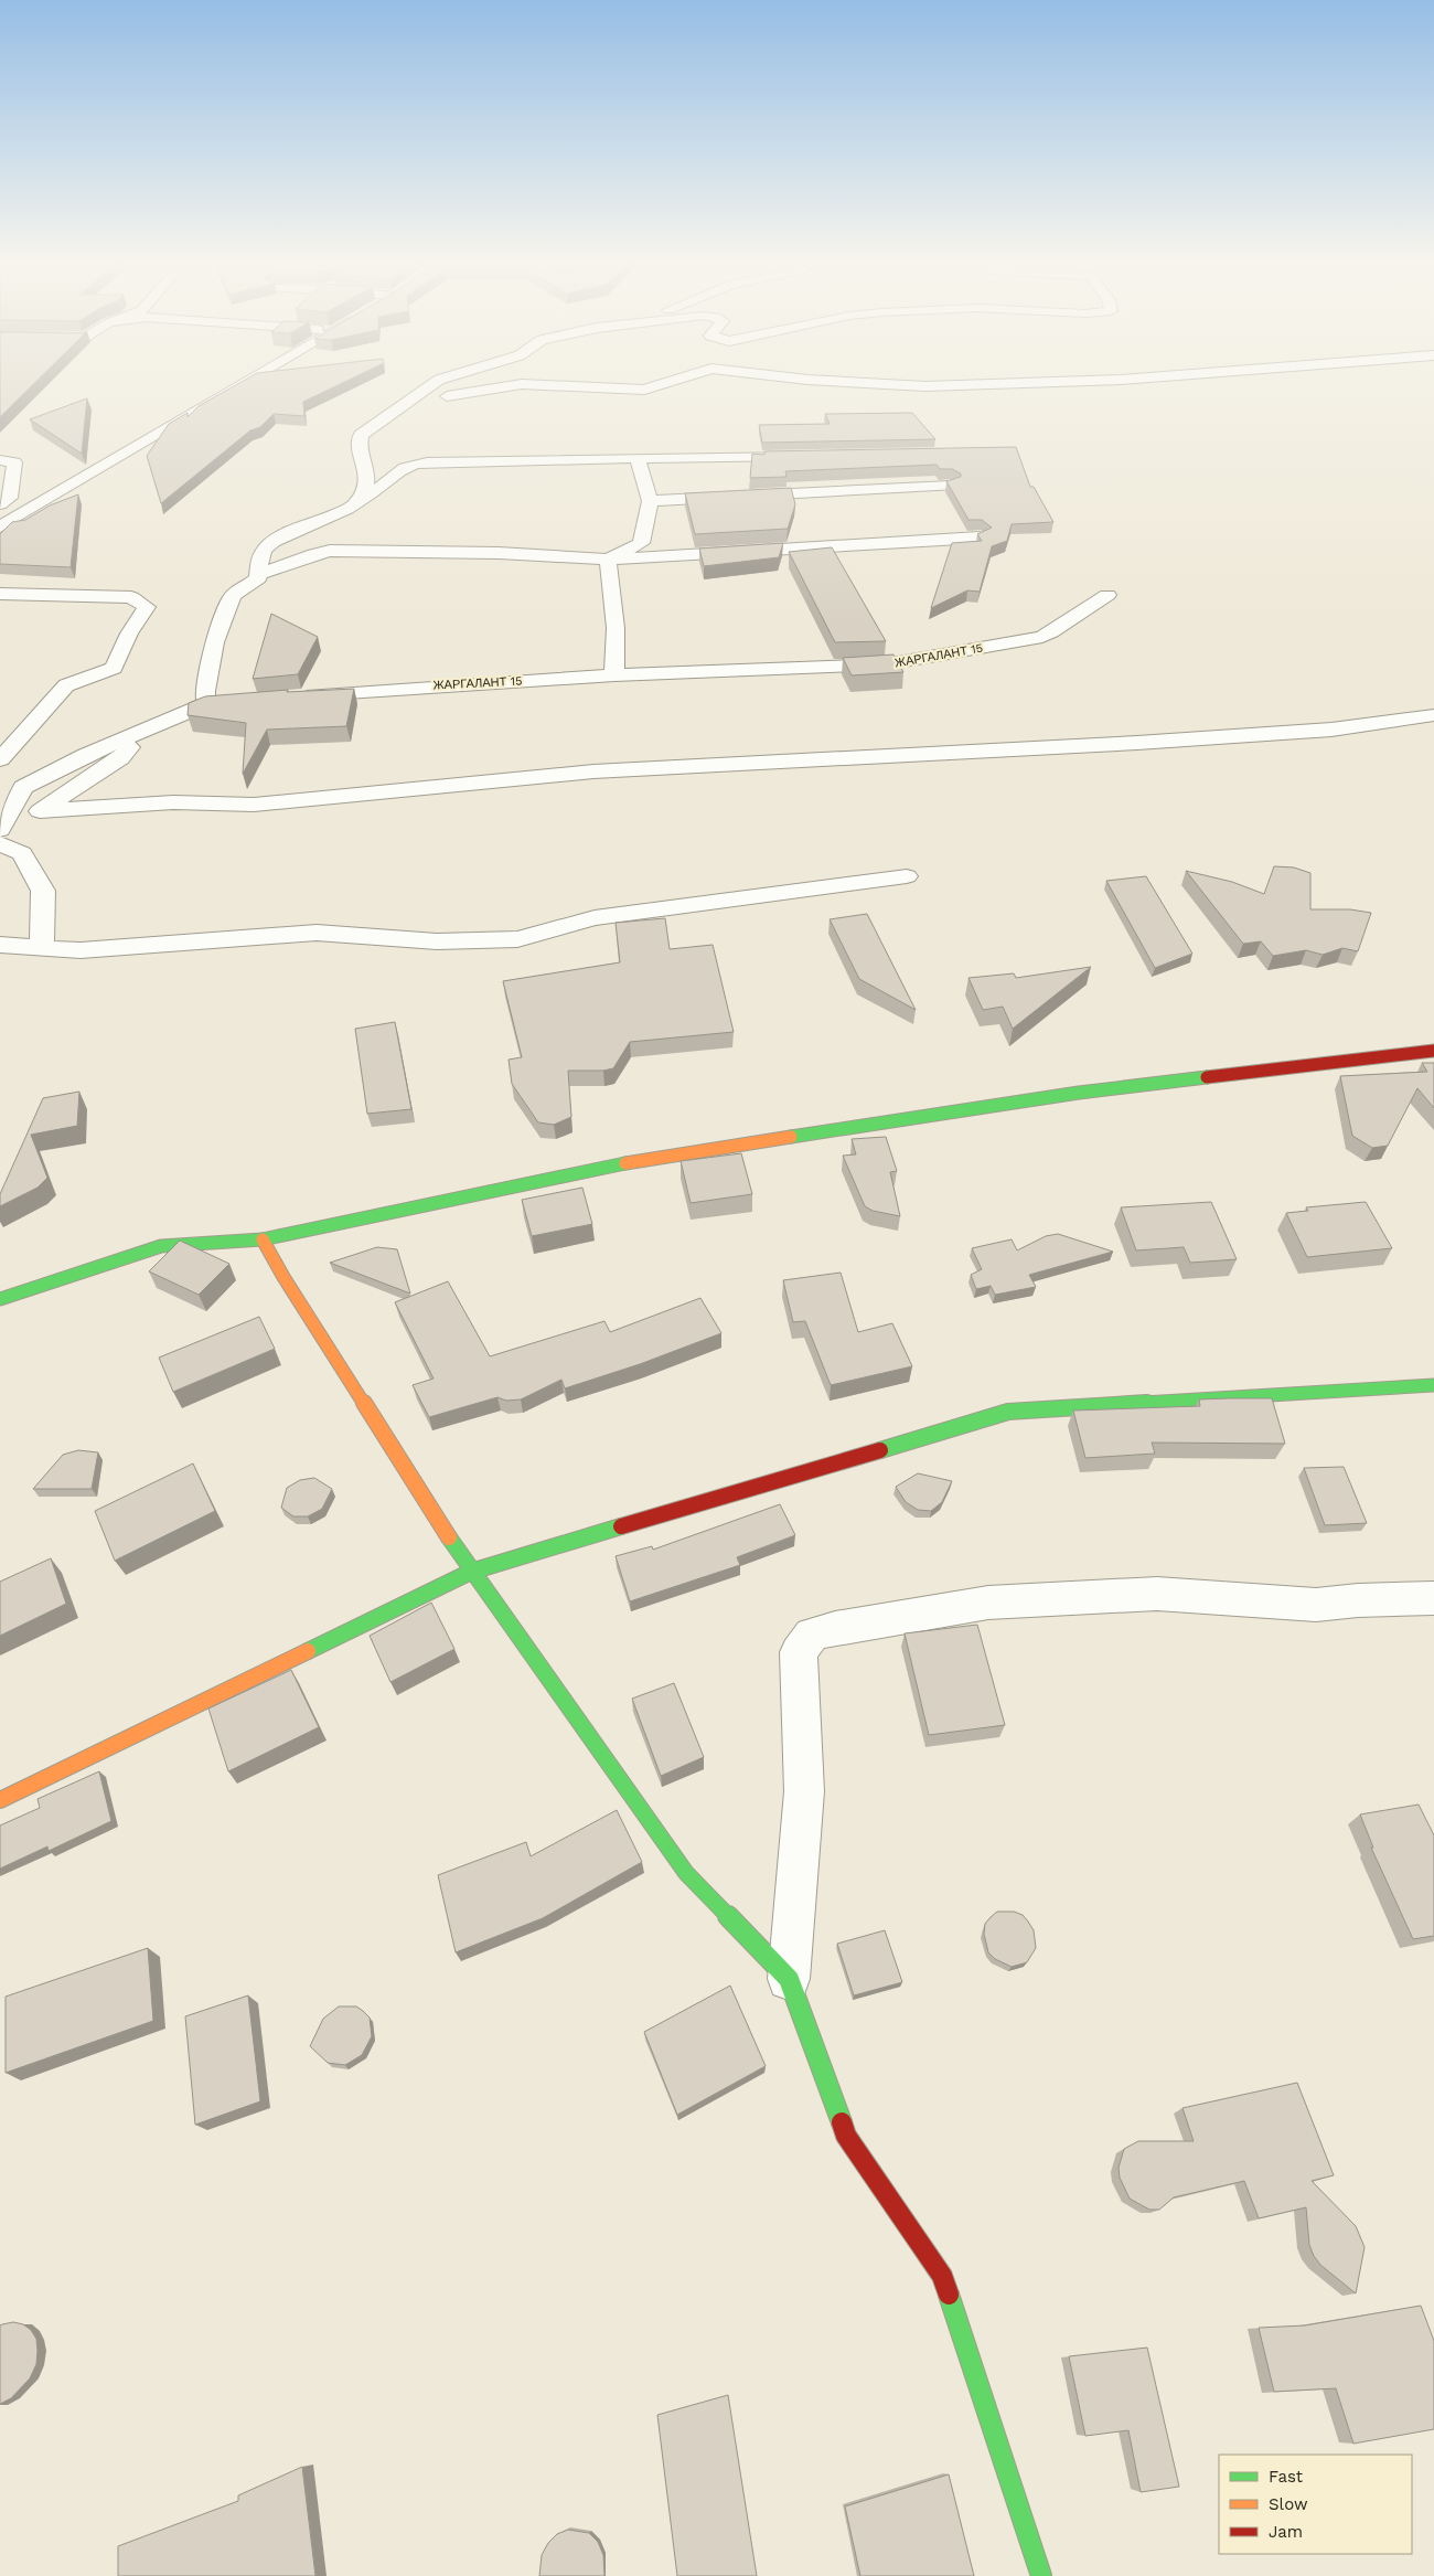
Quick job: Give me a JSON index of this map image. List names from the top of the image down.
{
  "streets": {
    "street": ["ЖАРГАЛАНТ 15"]
  },
  "legend": ["Fast", "Slow", "Jam"]
}
